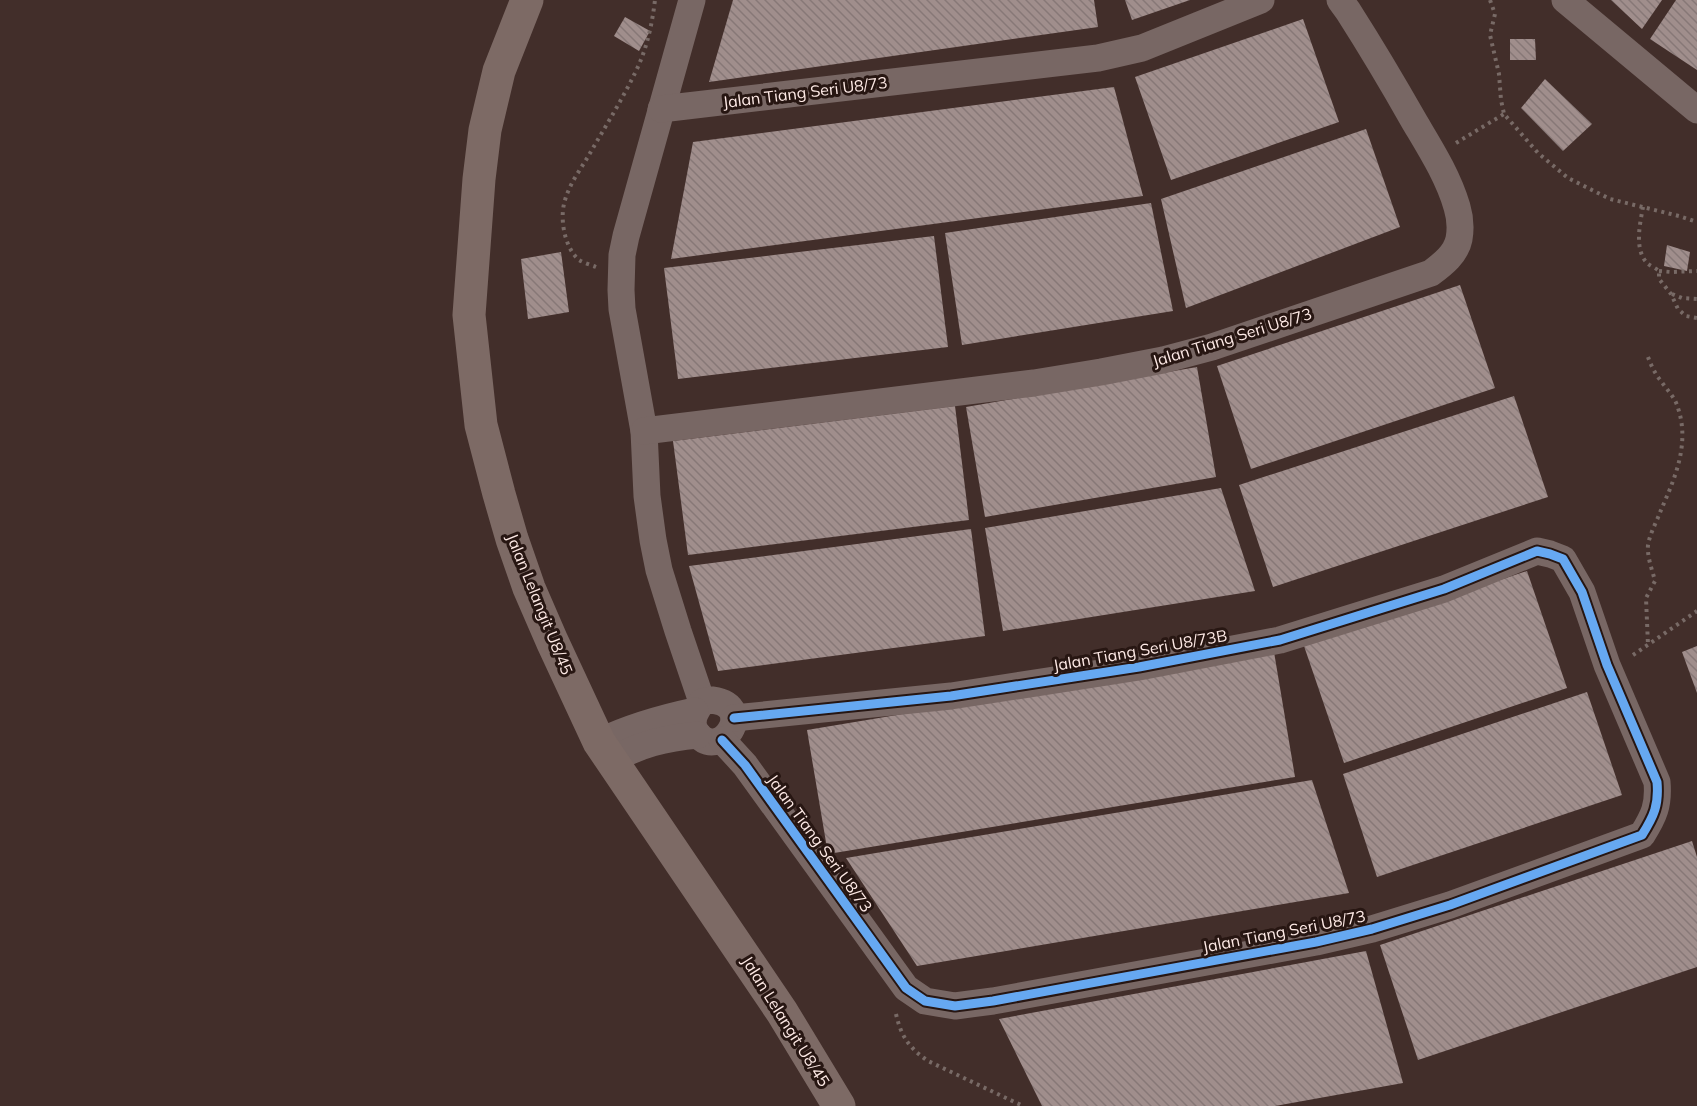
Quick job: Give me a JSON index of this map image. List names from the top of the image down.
{
  "streets": {
    "street": ["Jalan Tiang Seri U8/73", "Jalan Lelangit U8/45", "Jalan Tiang Seri U8/73B"]
  },
  "crossings": [
    ["Jalan Tiang Seri U8/73", "Jalan Tiang Seri U8/73B"],
    ["Jalan Lelangit U8/45", "Jalan Tiang Seri U8/73B"]
  ]
}
